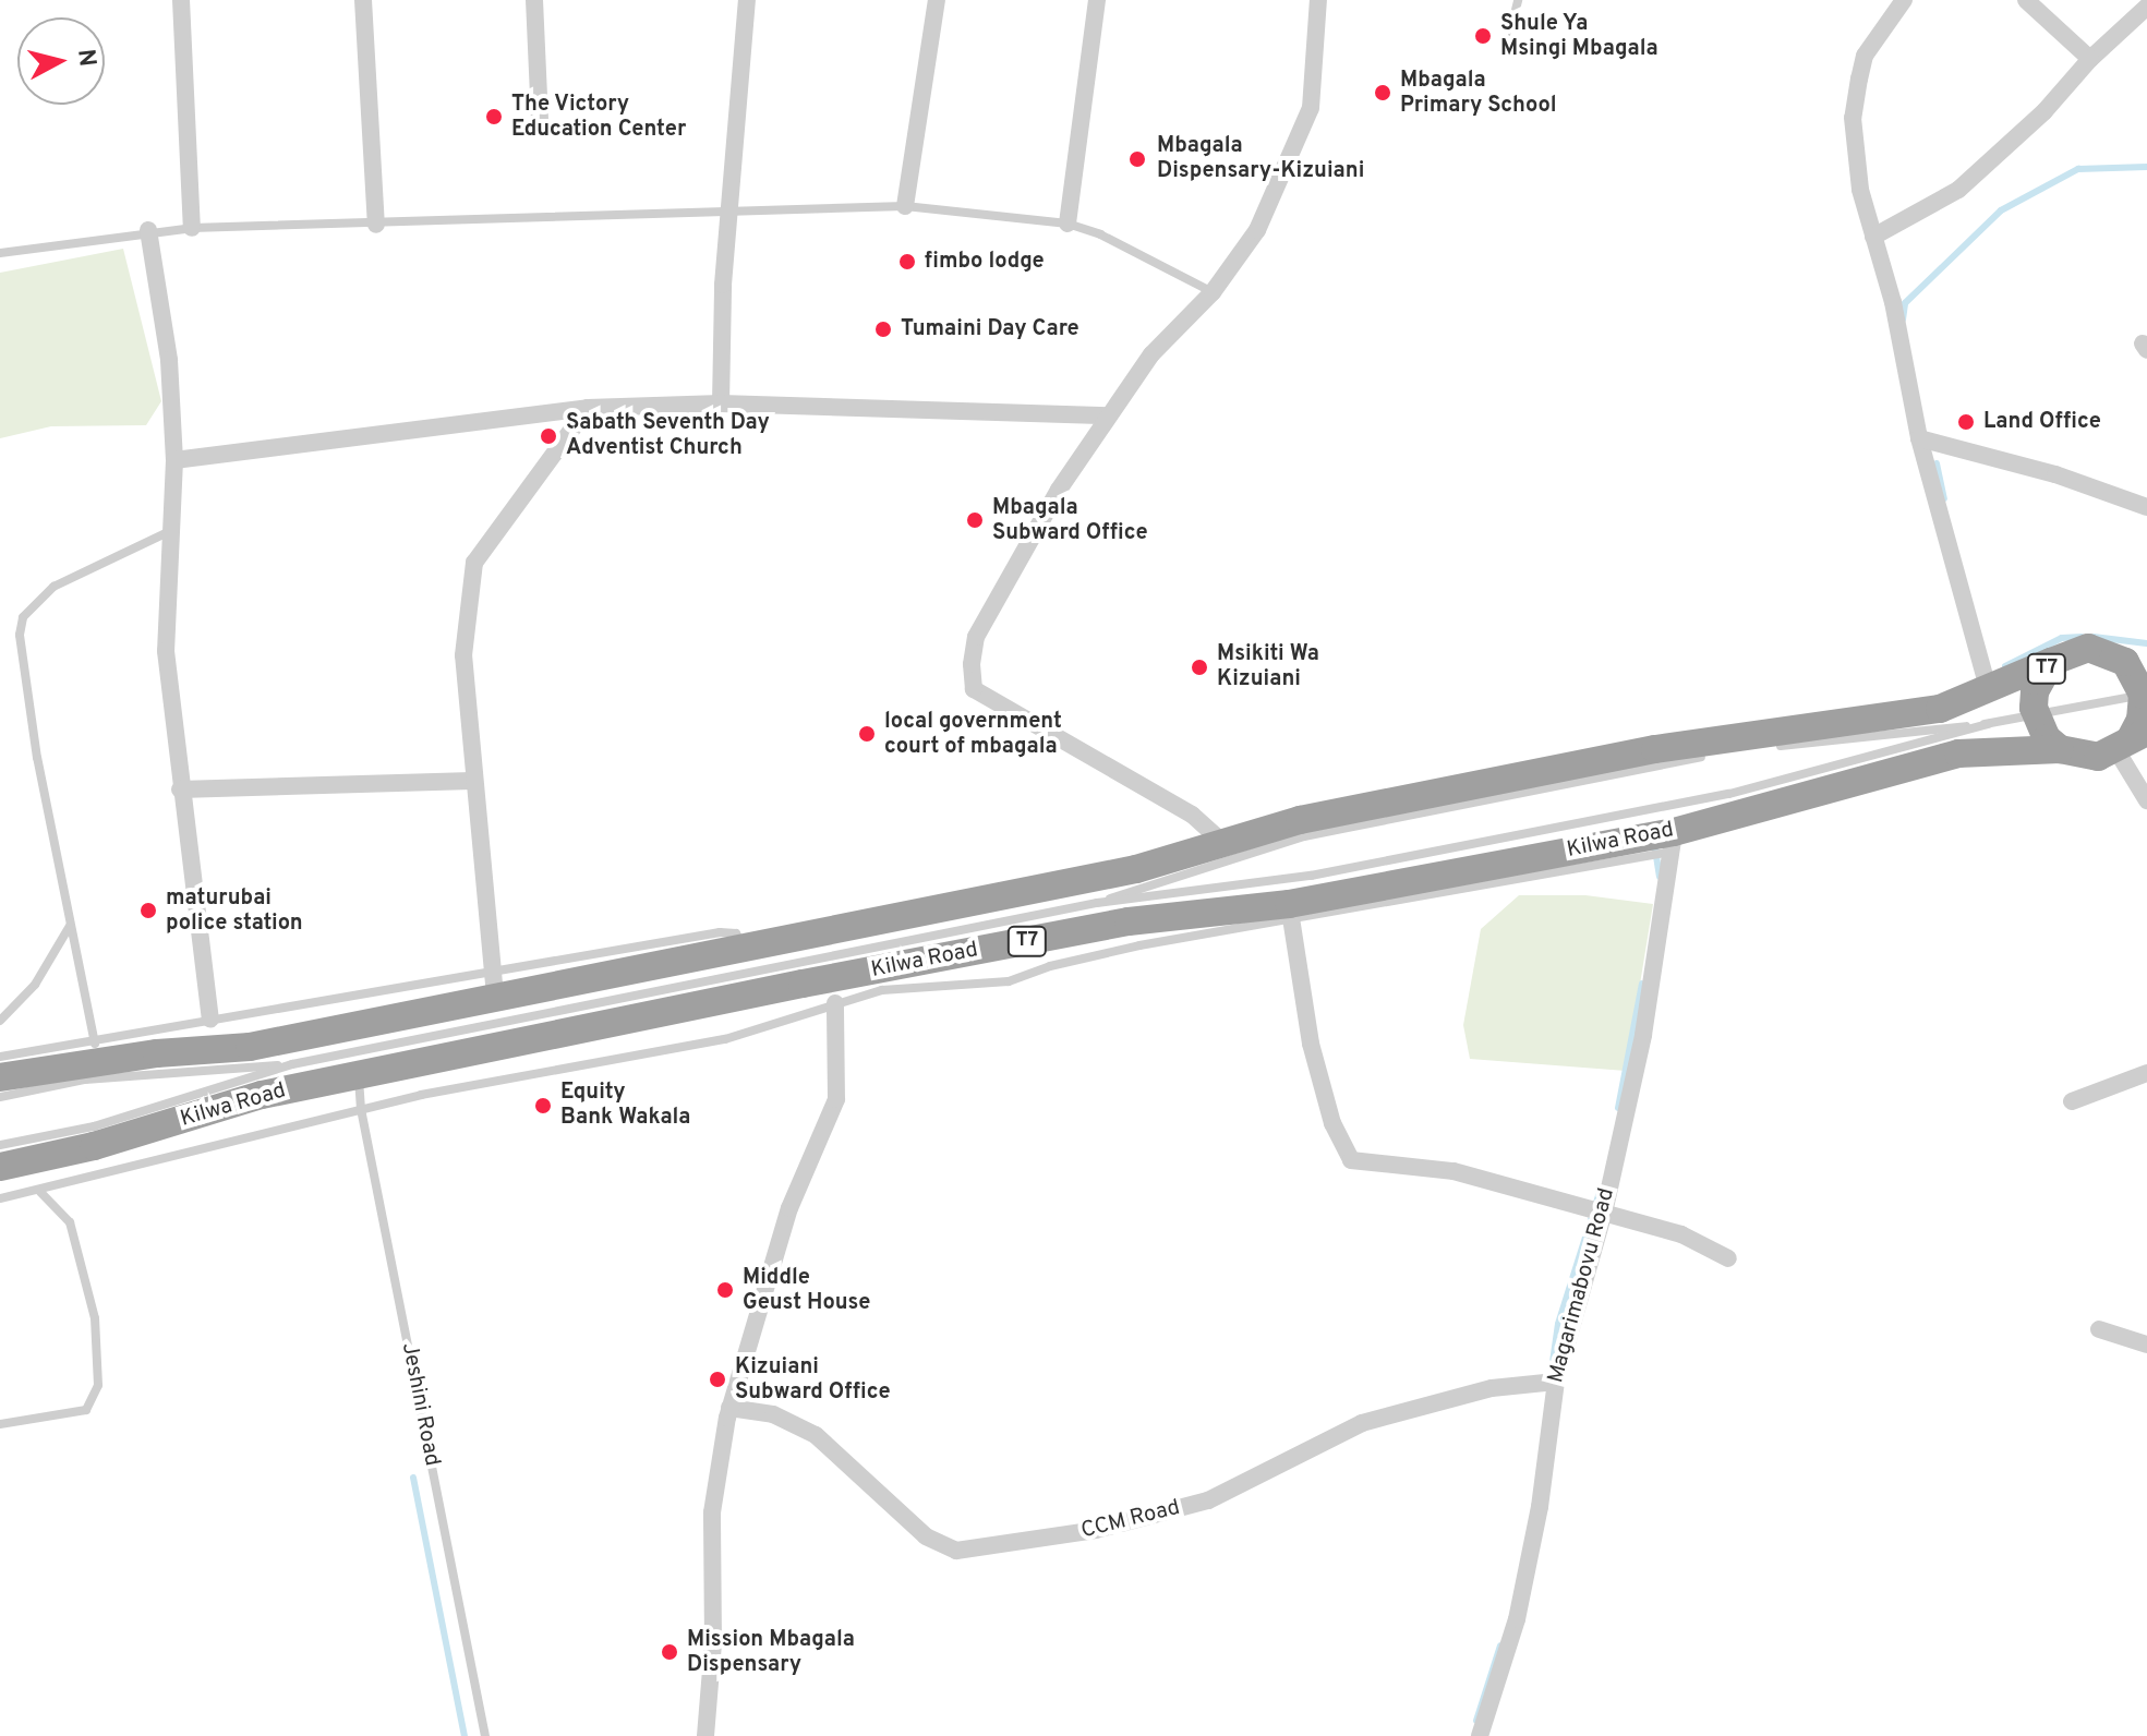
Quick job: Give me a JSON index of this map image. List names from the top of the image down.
{
  "streets": {
    "highway": ["T7", "Kilwa Road"],
    "street": ["Magarimabovu Road", "CCM Road"],
    "lane": ["Jeshini Road"]
  },
  "crossings": [
    ["T7", "Kilwa Road"],
    ["Kilwa Road", "Magarimabovu Road"],
    ["Kilwa Road", "Jeshini Road"],
    ["Magarimabovu Road", "CCM Road"]
  ],
  "places": [
    "Shule Ya Msingi Mbagala",
    "Mbagala Primary School",
    "The Victory Education Center",
    "Mbagala Dispensary-Kizuiani",
    "fimbo lodge",
    "Tumaini Day Care",
    "Land Office",
    "Sabath Seventh Day Adventist Church",
    "Mbagala Subward Office",
    "Msikiti Wa Kizuiani",
    "local government court of mbagala",
    "maturubai police station",
    "Equity Bank Wakala",
    "Middle Geust House",
    "Kizuiani Subward Office",
    "Mission Mbagala Dispensary"
  ],
  "north": "right"
}
